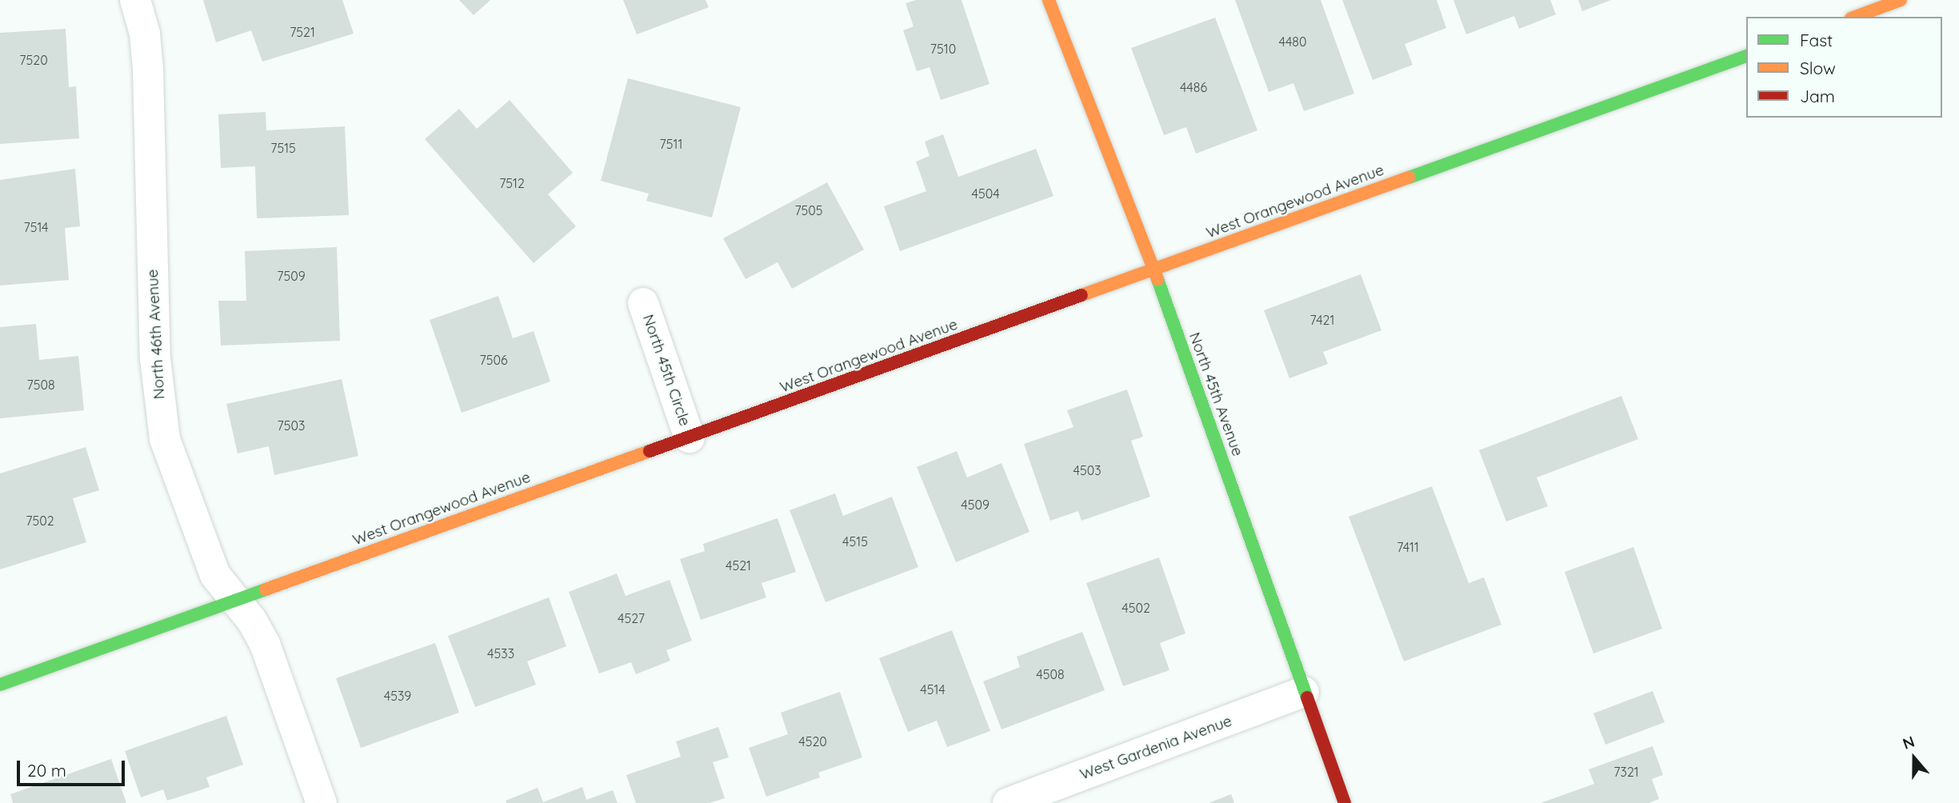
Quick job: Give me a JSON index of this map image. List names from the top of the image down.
{
  "streets": {
    "street": [
      "West Orangewood Avenue",
      "North 46th Avenue",
      "North 45th Circle",
      "North 45th Avenue",
      "West Gardenia Avenue"
    ]
  },
  "crossings": [
    ["West Orangewood Avenue", "North 46th Avenue"],
    ["West Orangewood Avenue", "North 45th Circle"],
    ["West Orangewood Avenue", "North 45th Avenue"],
    ["North 45th Avenue", "West Gardenia Avenue"]
  ],
  "house_numbers": [
    "7521",
    "4480",
    "7510",
    "7520",
    "4486",
    "7511",
    "7515",
    "7512",
    "4504",
    "7505",
    "7514",
    "7509",
    "7421",
    "7506",
    "7508",
    "7503",
    "4503",
    "4509",
    "7502",
    "4515",
    "7411",
    "4521",
    "4502",
    "4527",
    "4533",
    "4508",
    "4514",
    "4539",
    "4520",
    "7321"
  ],
  "legend": ["Fast", "Slow", "Jam"],
  "scale_bar": "20 m",
  "north": "top"
}
